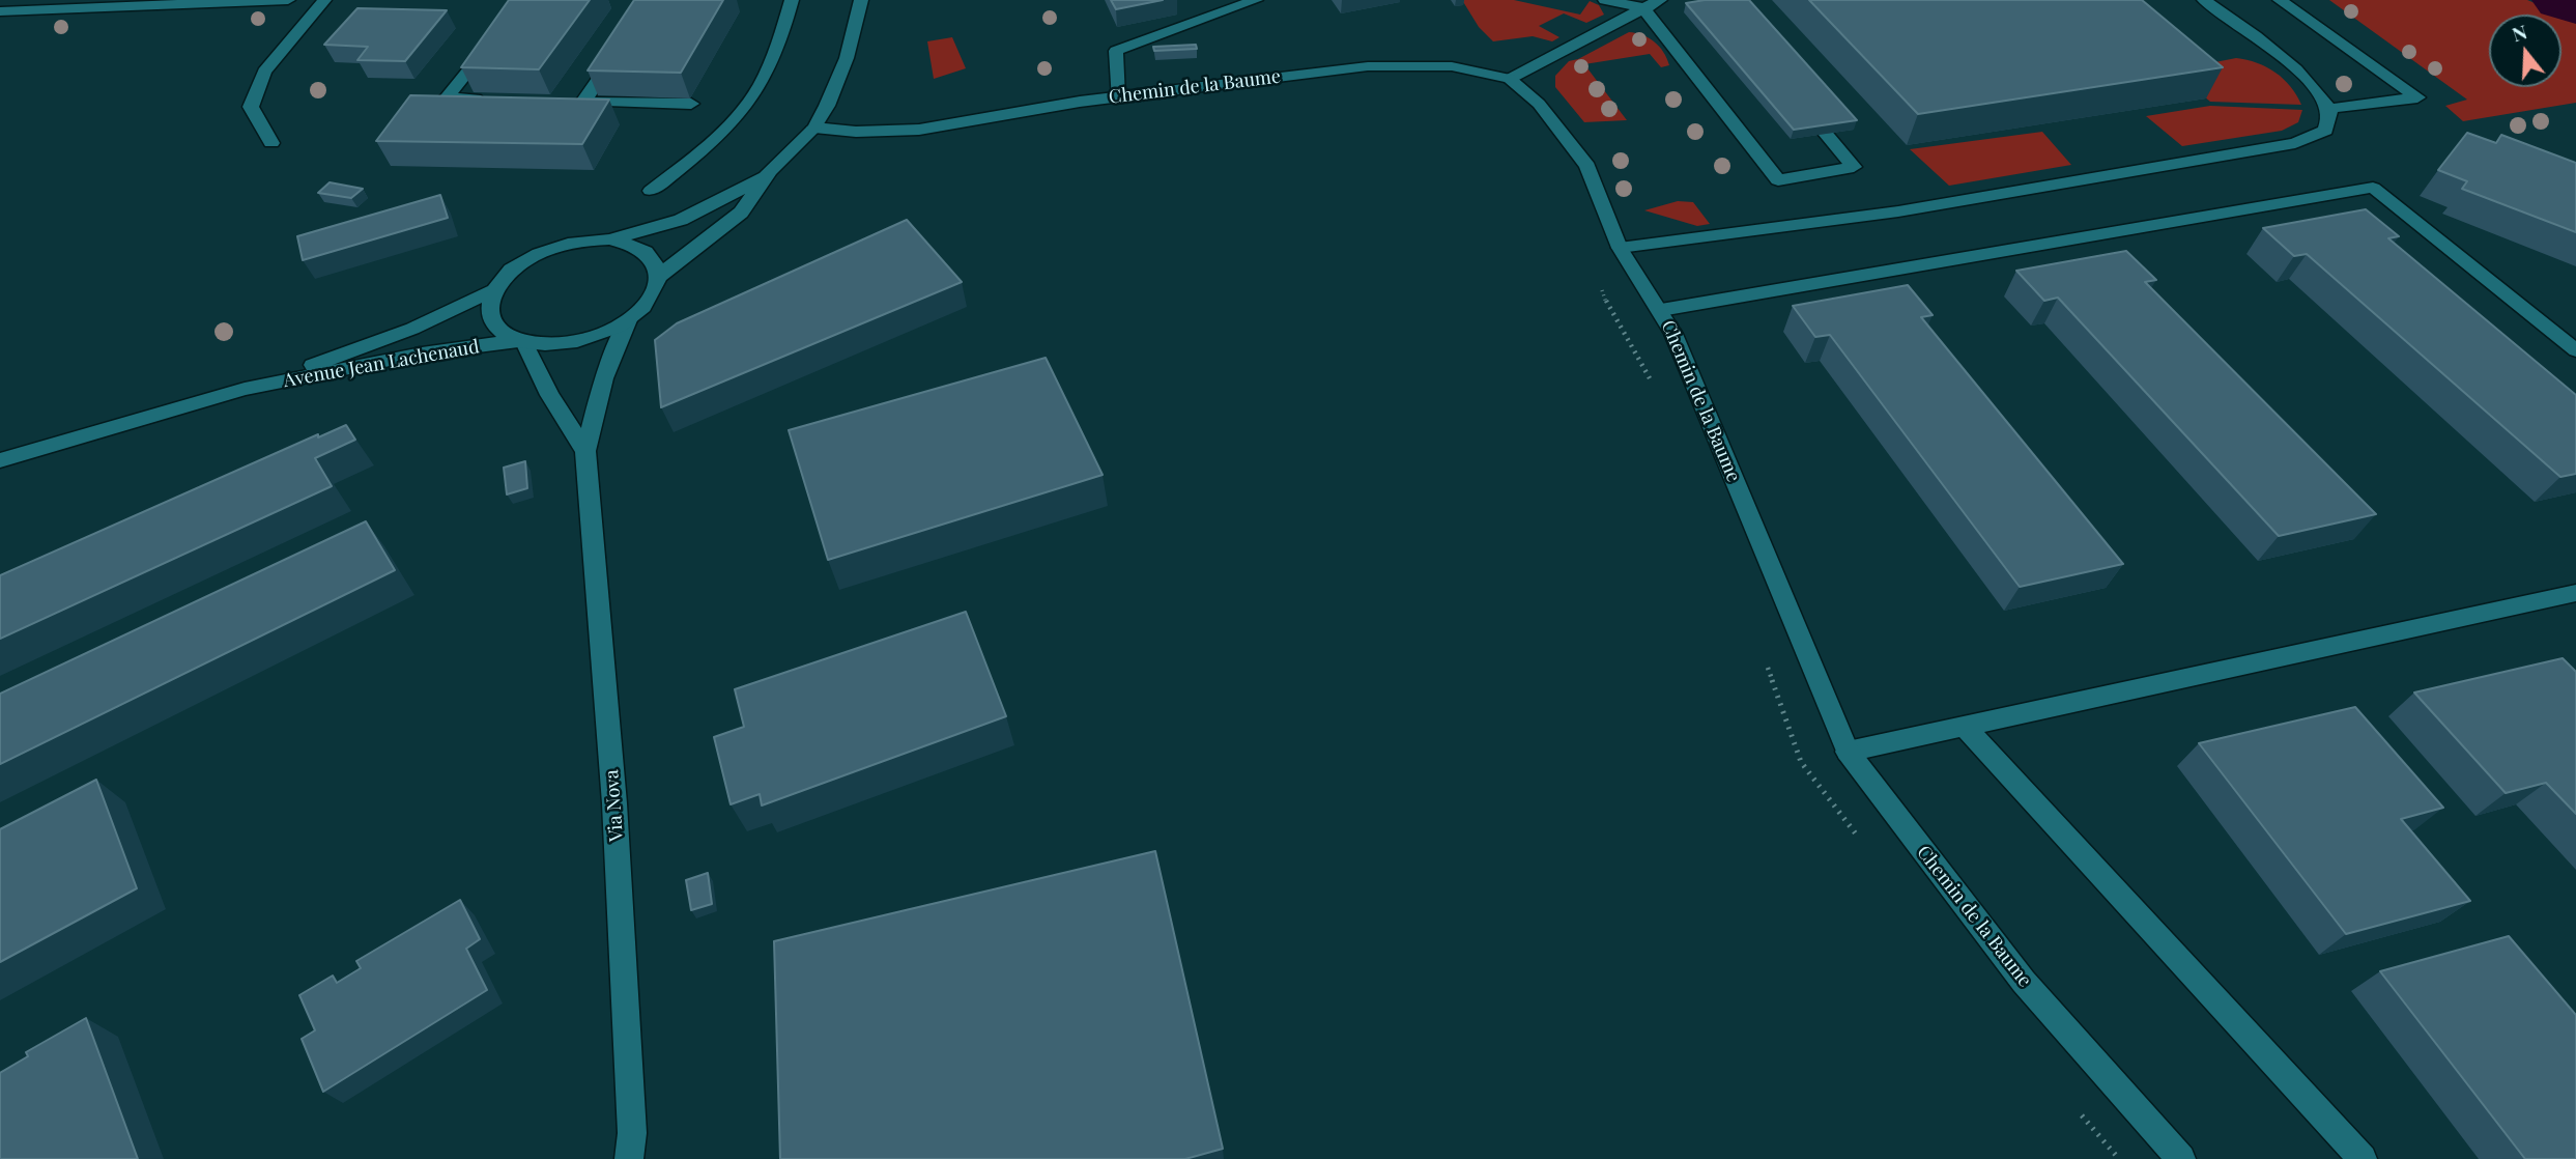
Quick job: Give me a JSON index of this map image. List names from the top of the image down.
{
  "streets": {
    "street": ["Chemin de la Baume", "Avenue Jean Lachenaud", "Via Nova"]
  },
  "crossings": [
    ["Avenue Jean Lachenaud", "Via Nova"]
  ],
  "north": "top"
}
